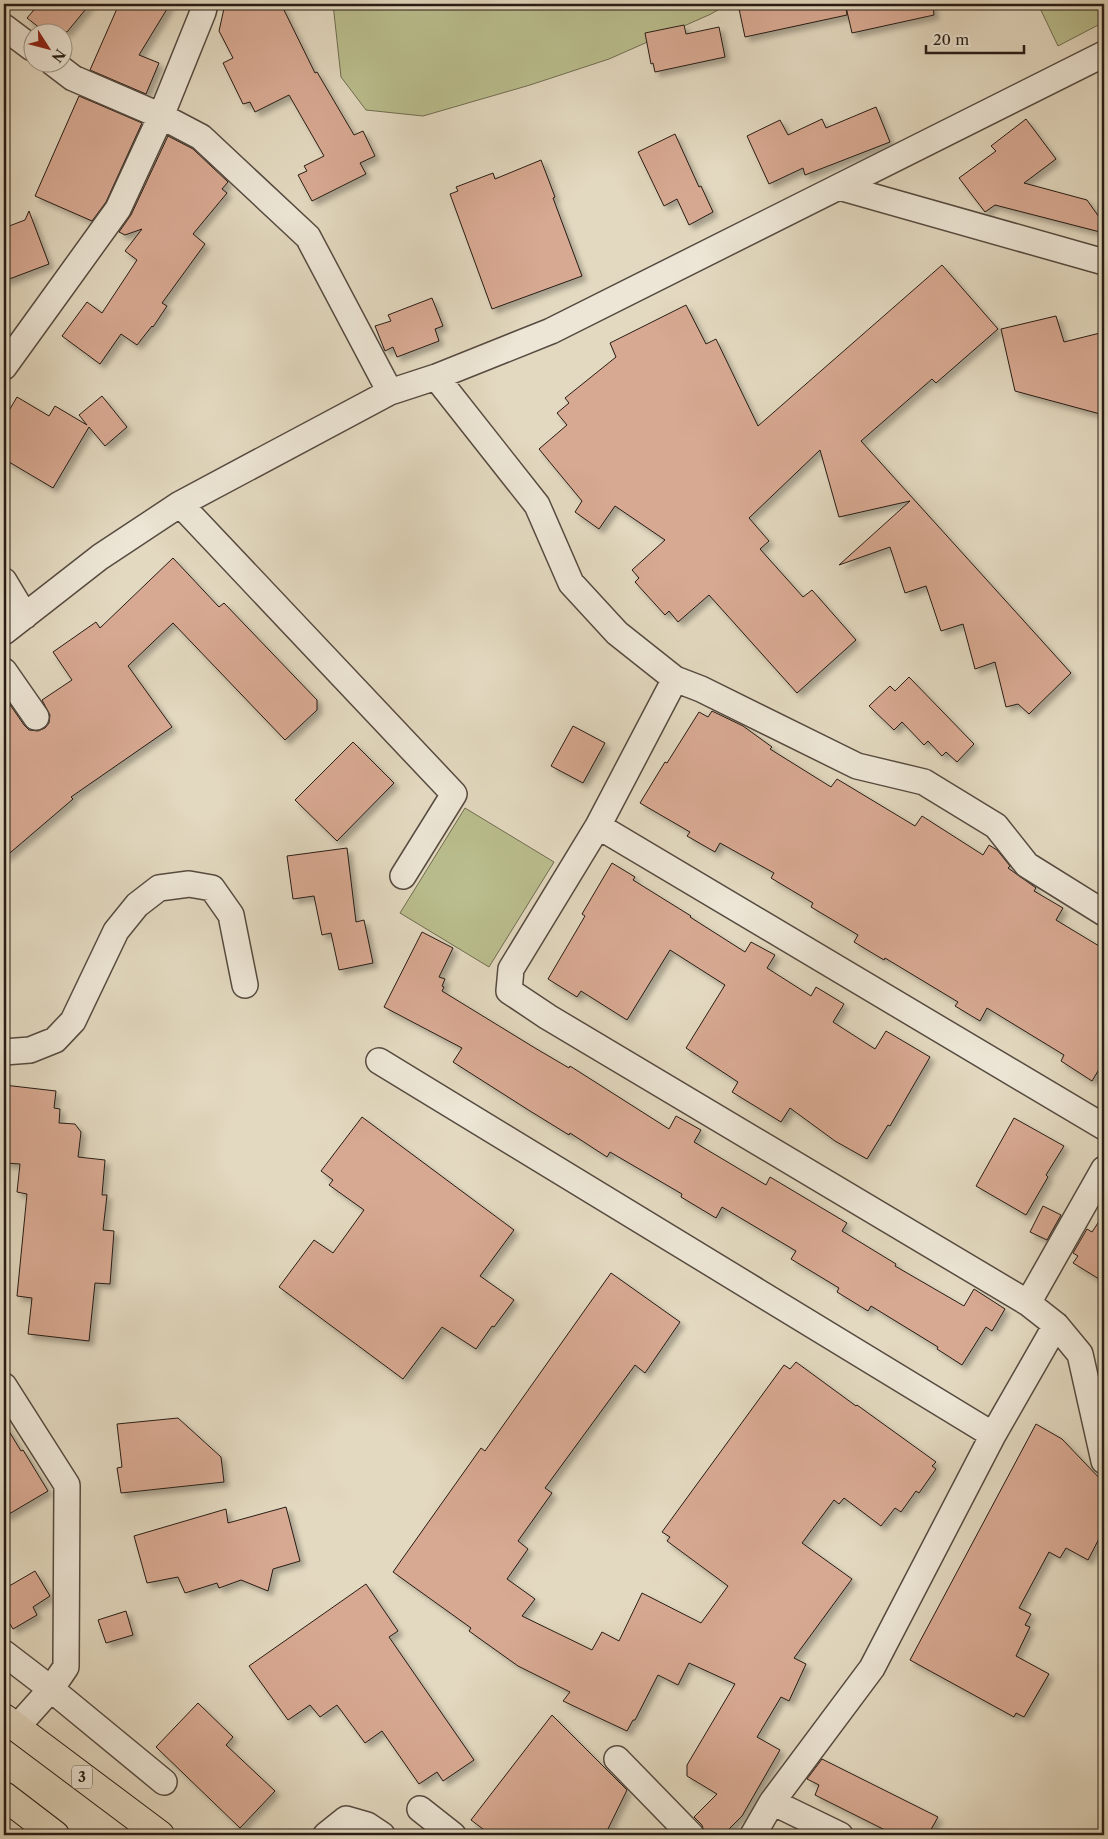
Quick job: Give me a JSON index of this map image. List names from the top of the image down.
{
  "streets": {
    "highway": ["3"]
  },
  "scale_bar": "20 m",
  "north": "bottom right"
}
